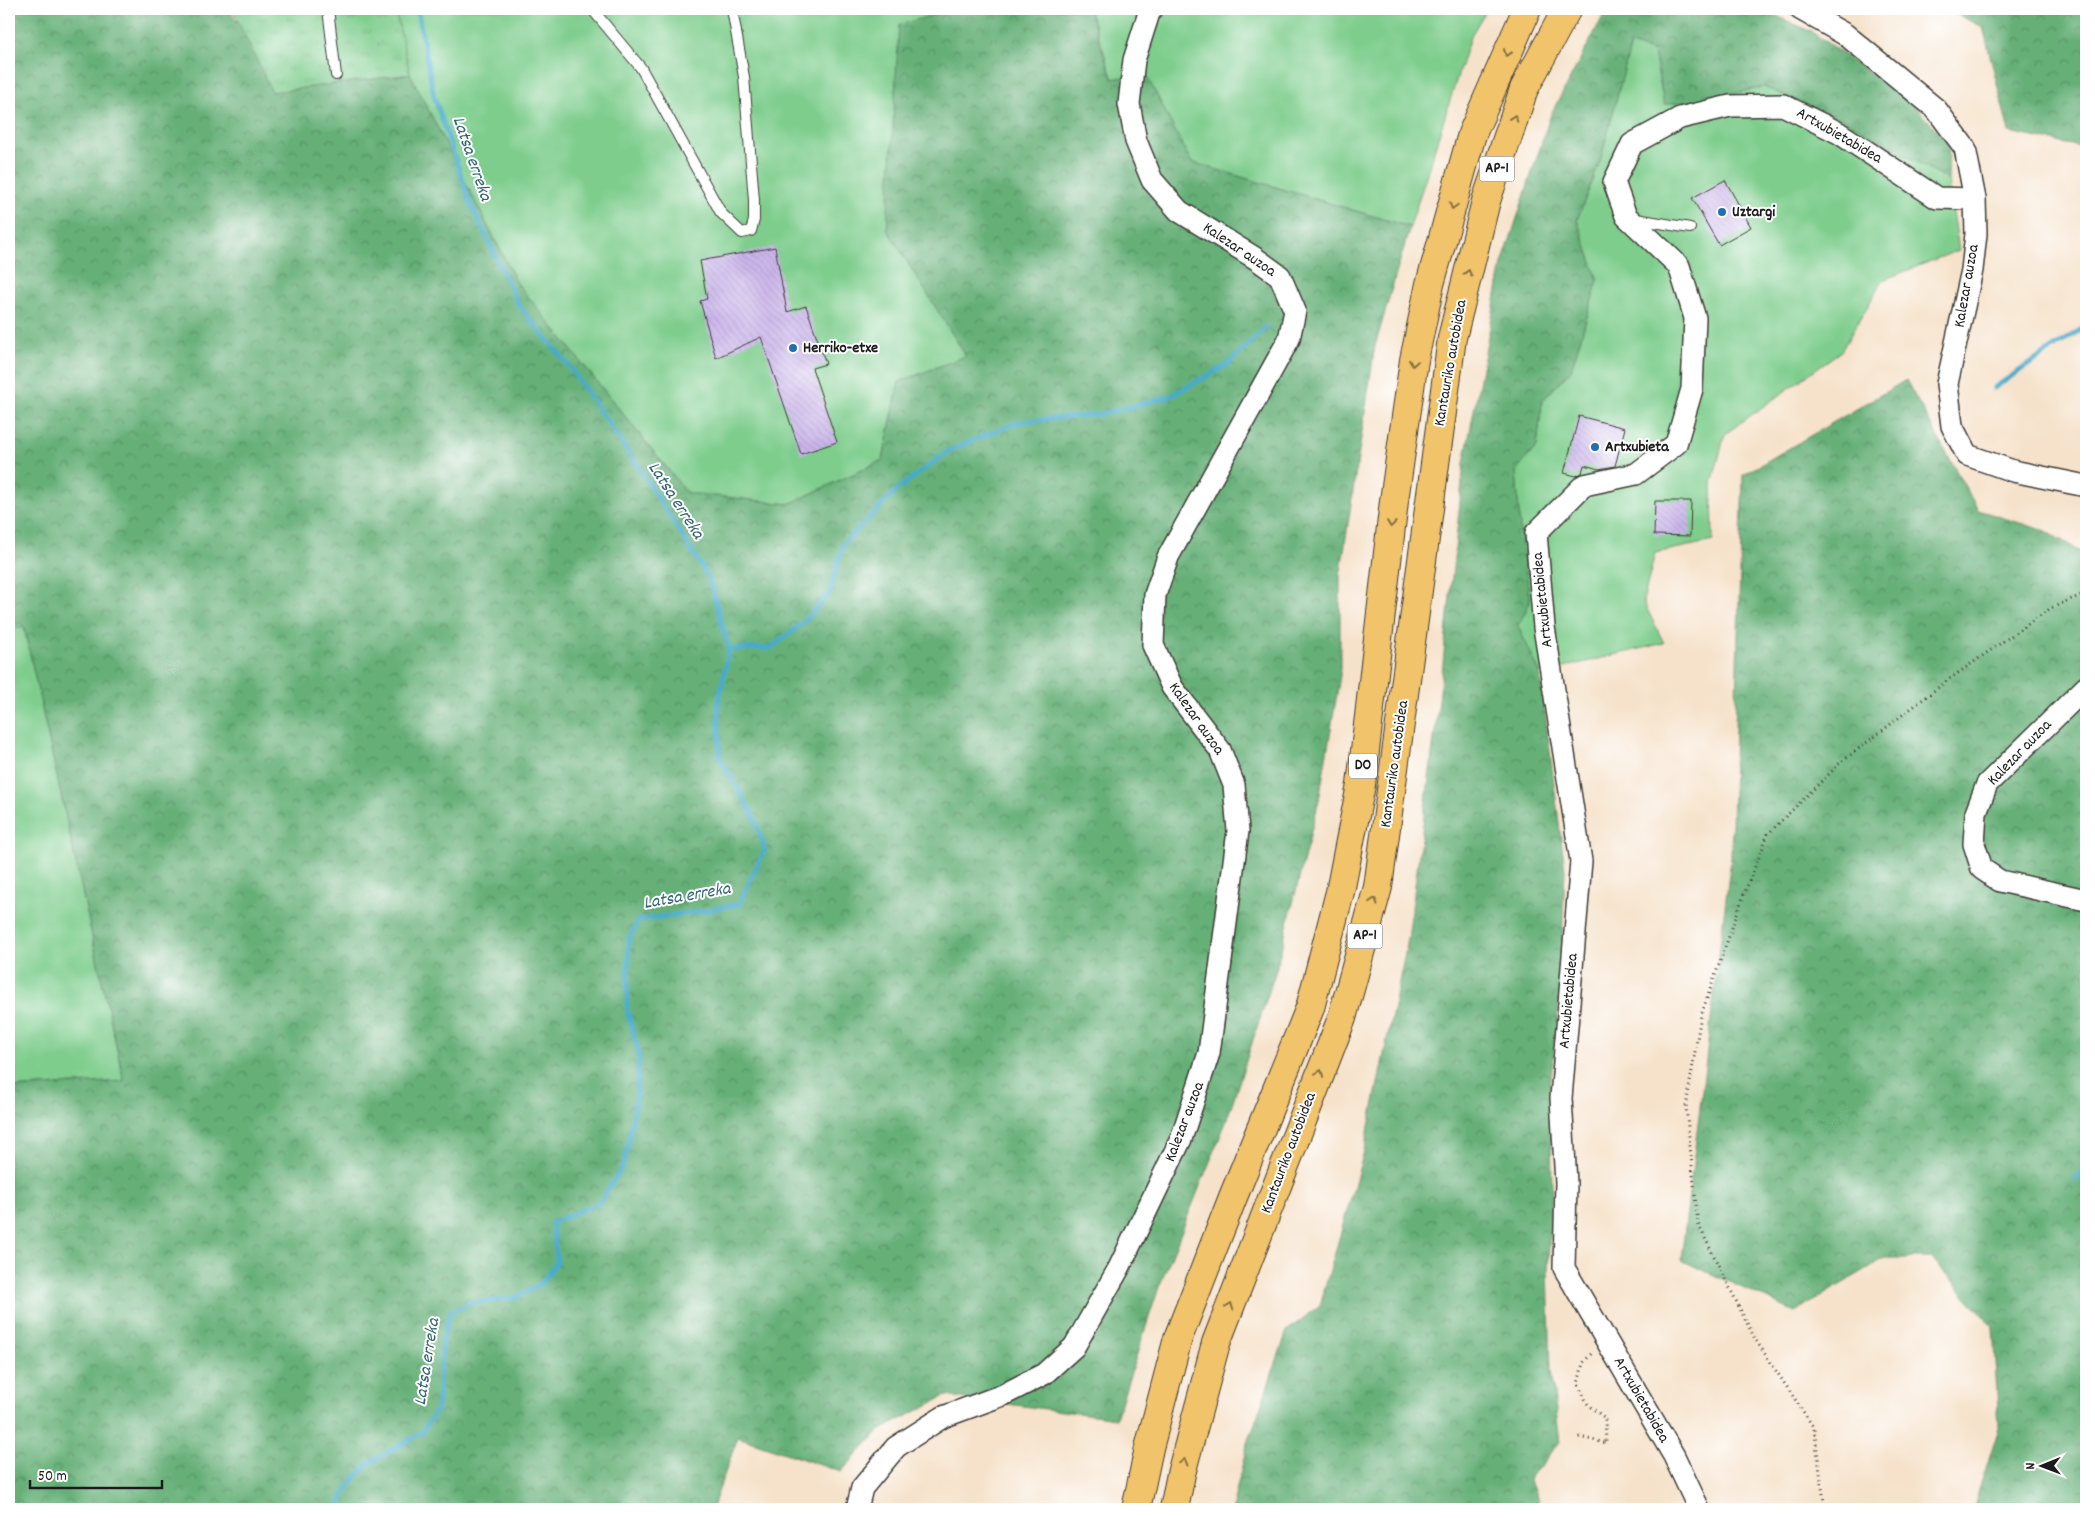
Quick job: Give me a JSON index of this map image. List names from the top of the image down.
{
  "streets": {
    "highway": ["AP-1", "Kantauriko autobidea", "DO"],
    "street": ["Artxubietabidea", "Kalezar auzoa"]
  },
  "crossings": [
    ["Artxubietabidea", "Kalezar auzoa"]
  ],
  "water": ["Latsa erreka"],
  "places": ["Uztargi", "Herriko-etxe", "Artxubieta"],
  "scale_bar": "50 m",
  "north": "left"
}
